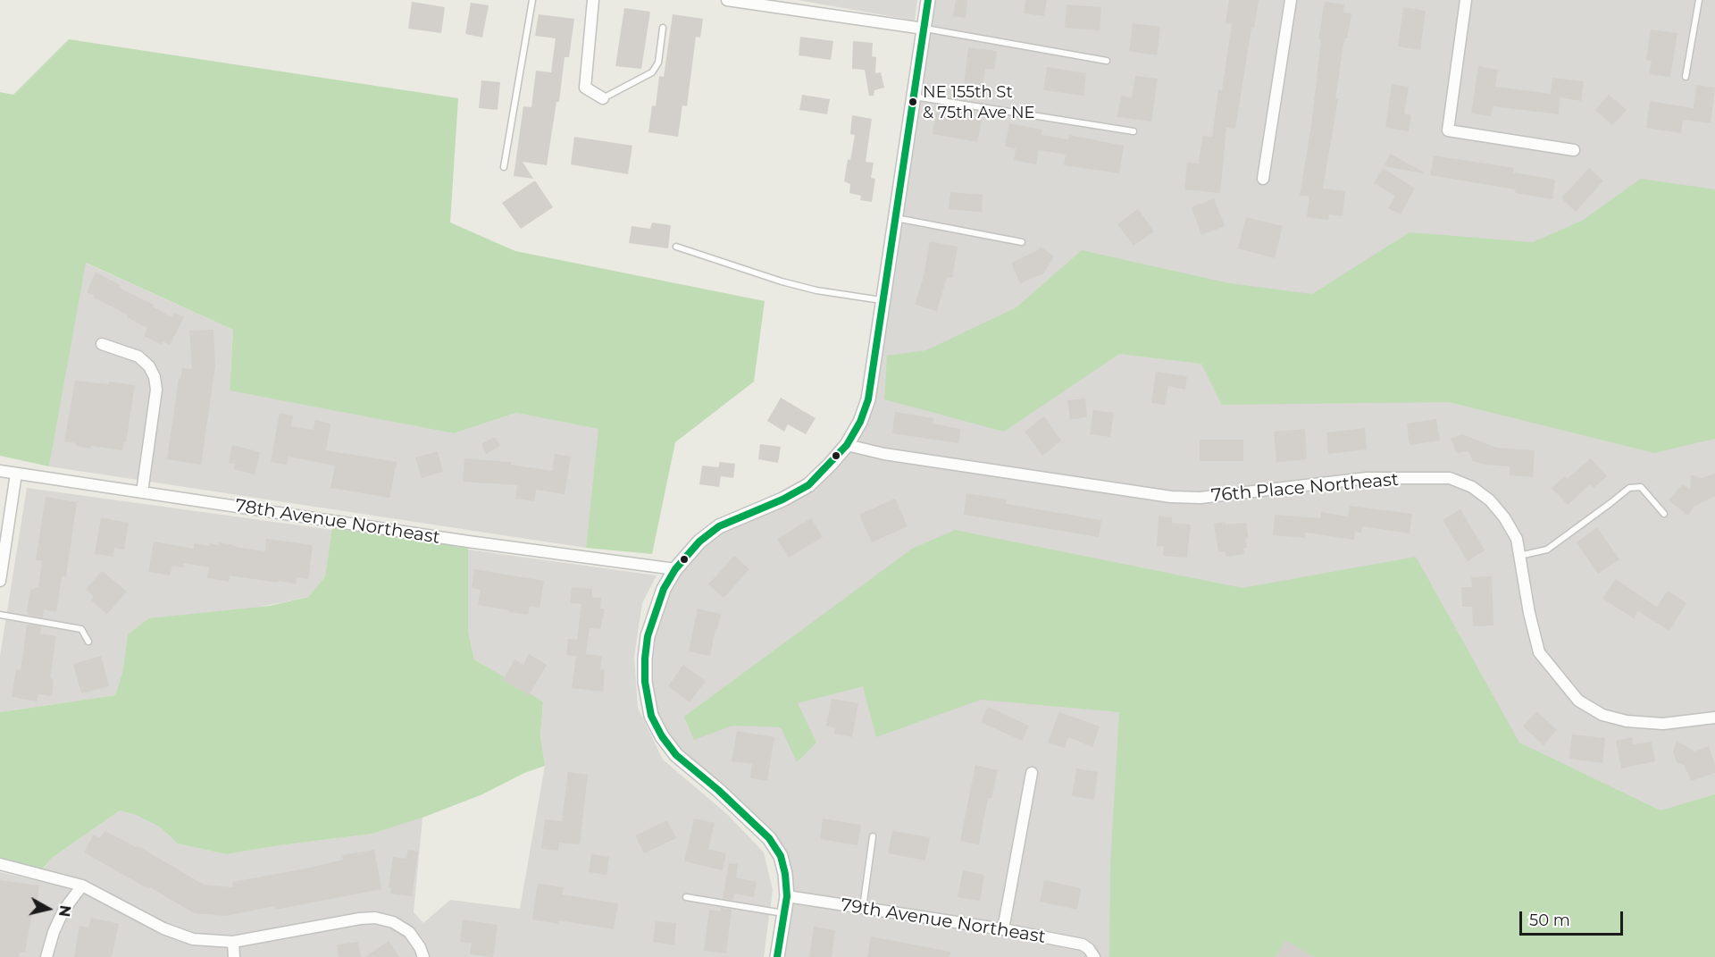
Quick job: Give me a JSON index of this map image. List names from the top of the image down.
{
  "streets": {
    "street": ["76th Place Northeast", "78th Avenue Northeast", "79th Avenue Northeast"]
  },
  "places": ["NE 155th St & 75th Ave NE"],
  "scale_bar": "50 m",
  "north": "right"
}
